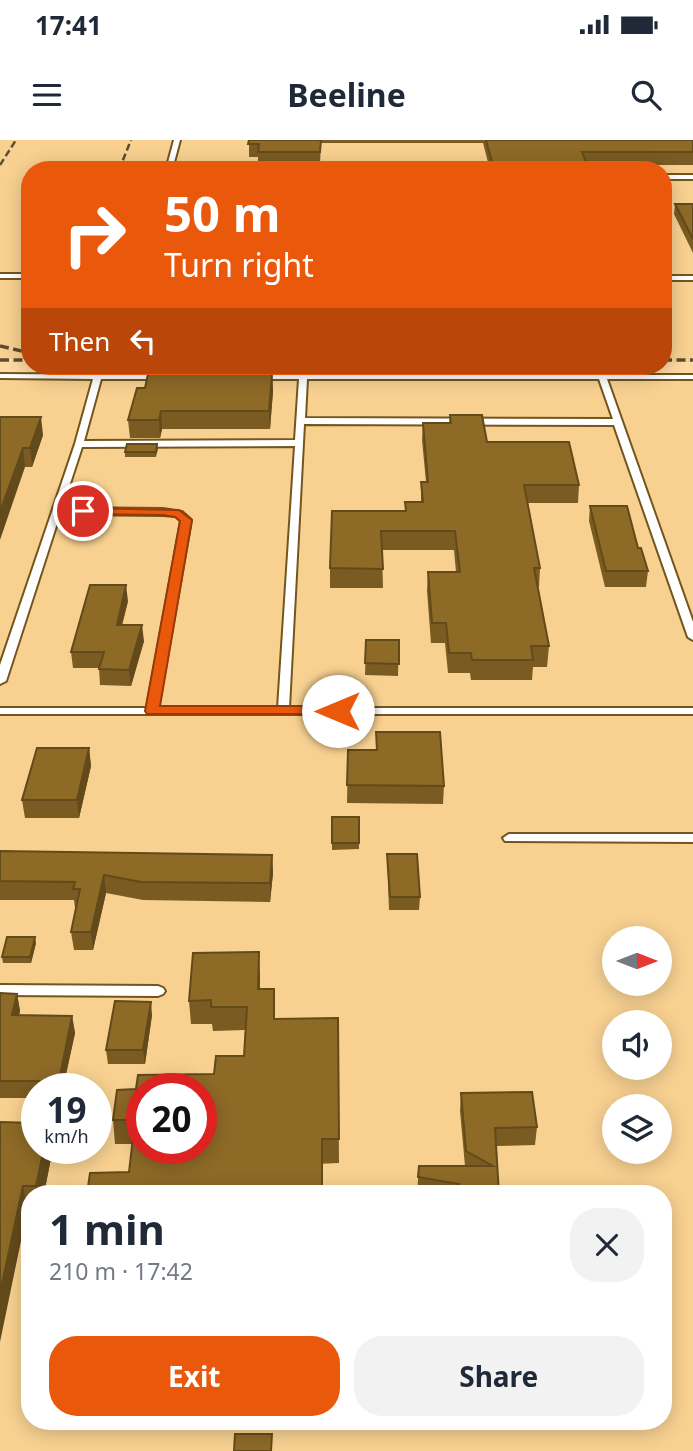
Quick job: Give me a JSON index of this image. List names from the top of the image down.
{
  "north": "right",
  "page": {
    "status": "17:41",
    "header": "Beeline",
    "turn": ["50 m", "Turn right"],
    "then": "Then",
    "speed": "19 km/h",
    "limit": "20",
    "heading": ["1 min", "210 m · 17:42"],
    "buttons": ["Exit", "Share"]
  }
}
